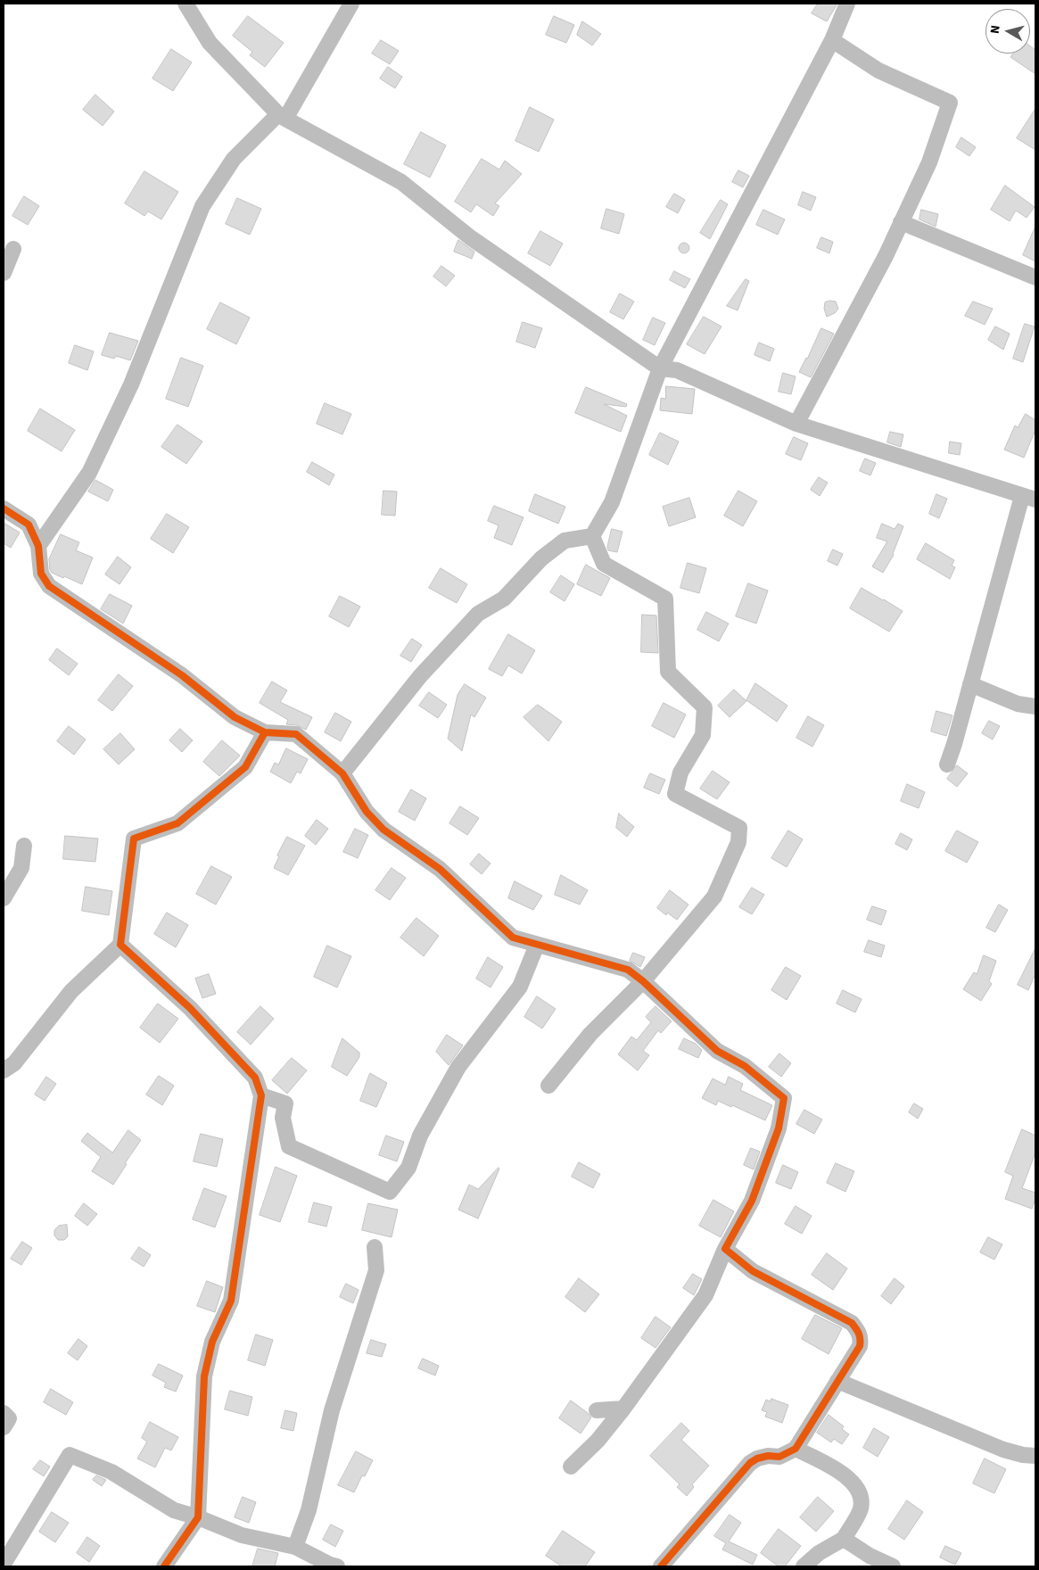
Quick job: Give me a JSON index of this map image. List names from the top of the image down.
{
  "north": "left"
}
